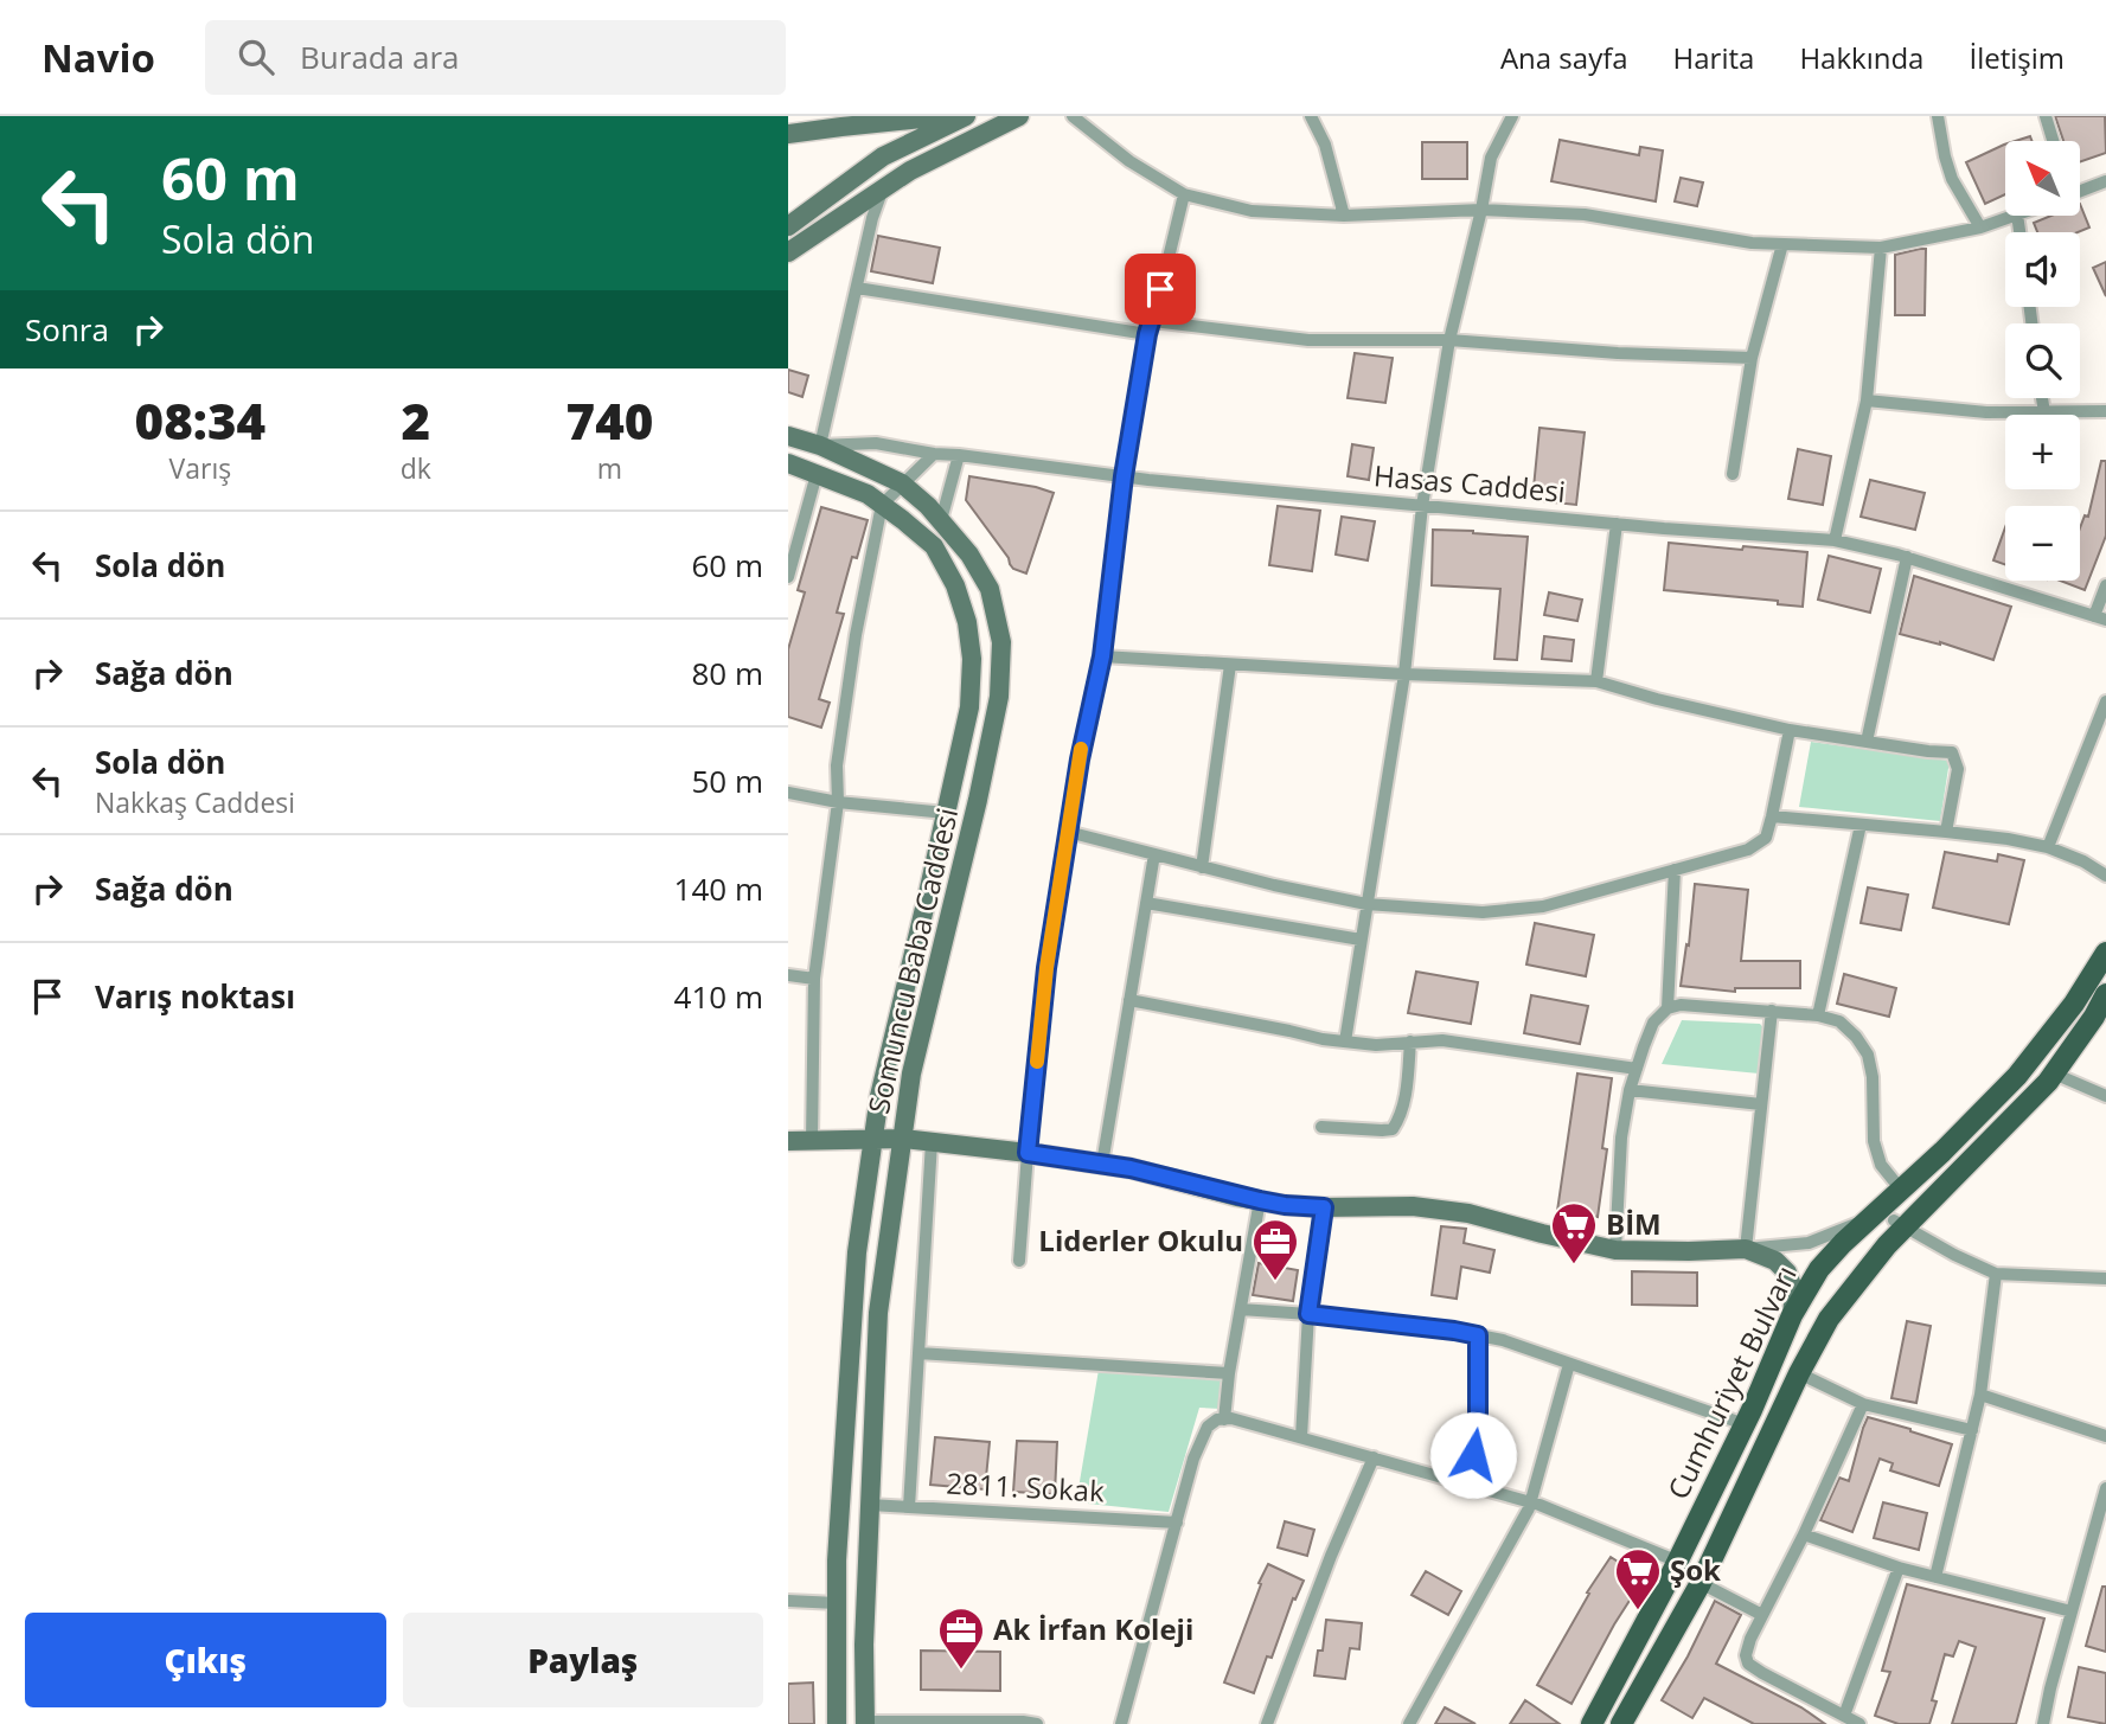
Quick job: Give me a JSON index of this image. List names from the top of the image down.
{
  "streets": {
    "main road": ["Somuncu Baba Caddesi", "Cumhuriyet Bulvarı"],
    "street": ["Hasas Caddesi", "2811. Sokak"]
  },
  "crossings": [
    ["Hasas Caddesi", "Somuncu Baba Caddesi"],
    ["Somuncu Baba Caddesi", "2811. Sokak"]
  ],
  "places": {
    "supermarket": ["BİM", "Şok"],
    "office": ["Liderler Okulu", "Ak İrfan Koleji"]
  },
  "north": "top left",
  "page": {
    "header": "Navio",
    "search": "Burada ara",
    "nav": [
      "Ana sayfa",
      "Harita",
      "Hakkında",
      "İletişim"
    ],
    "turn": ["60 m", "Sola dön"],
    "map_buttons": ["+", "−"],
    "then": "Sonra",
    "eta": [
      "08:34",
      "Varış",
      "2",
      "dk",
      "740",
      "m"
    ],
    "list": [
      {
        "name": "Sola dön",
        "value": "60 m"
      },
      {
        "name": "Sağa dön",
        "value": "80 m"
      },
      {
        "name": "Sola dön",
        "note": "Nakkaş Caddesi",
        "value": "50 m"
      },
      {
        "name": "Sağa dön",
        "value": "140 m"
      },
      {
        "name": "Varış noktası",
        "value": "410 m"
      }
    ],
    "buttons": ["Çıkış", "Paylaş"]
  }
}
